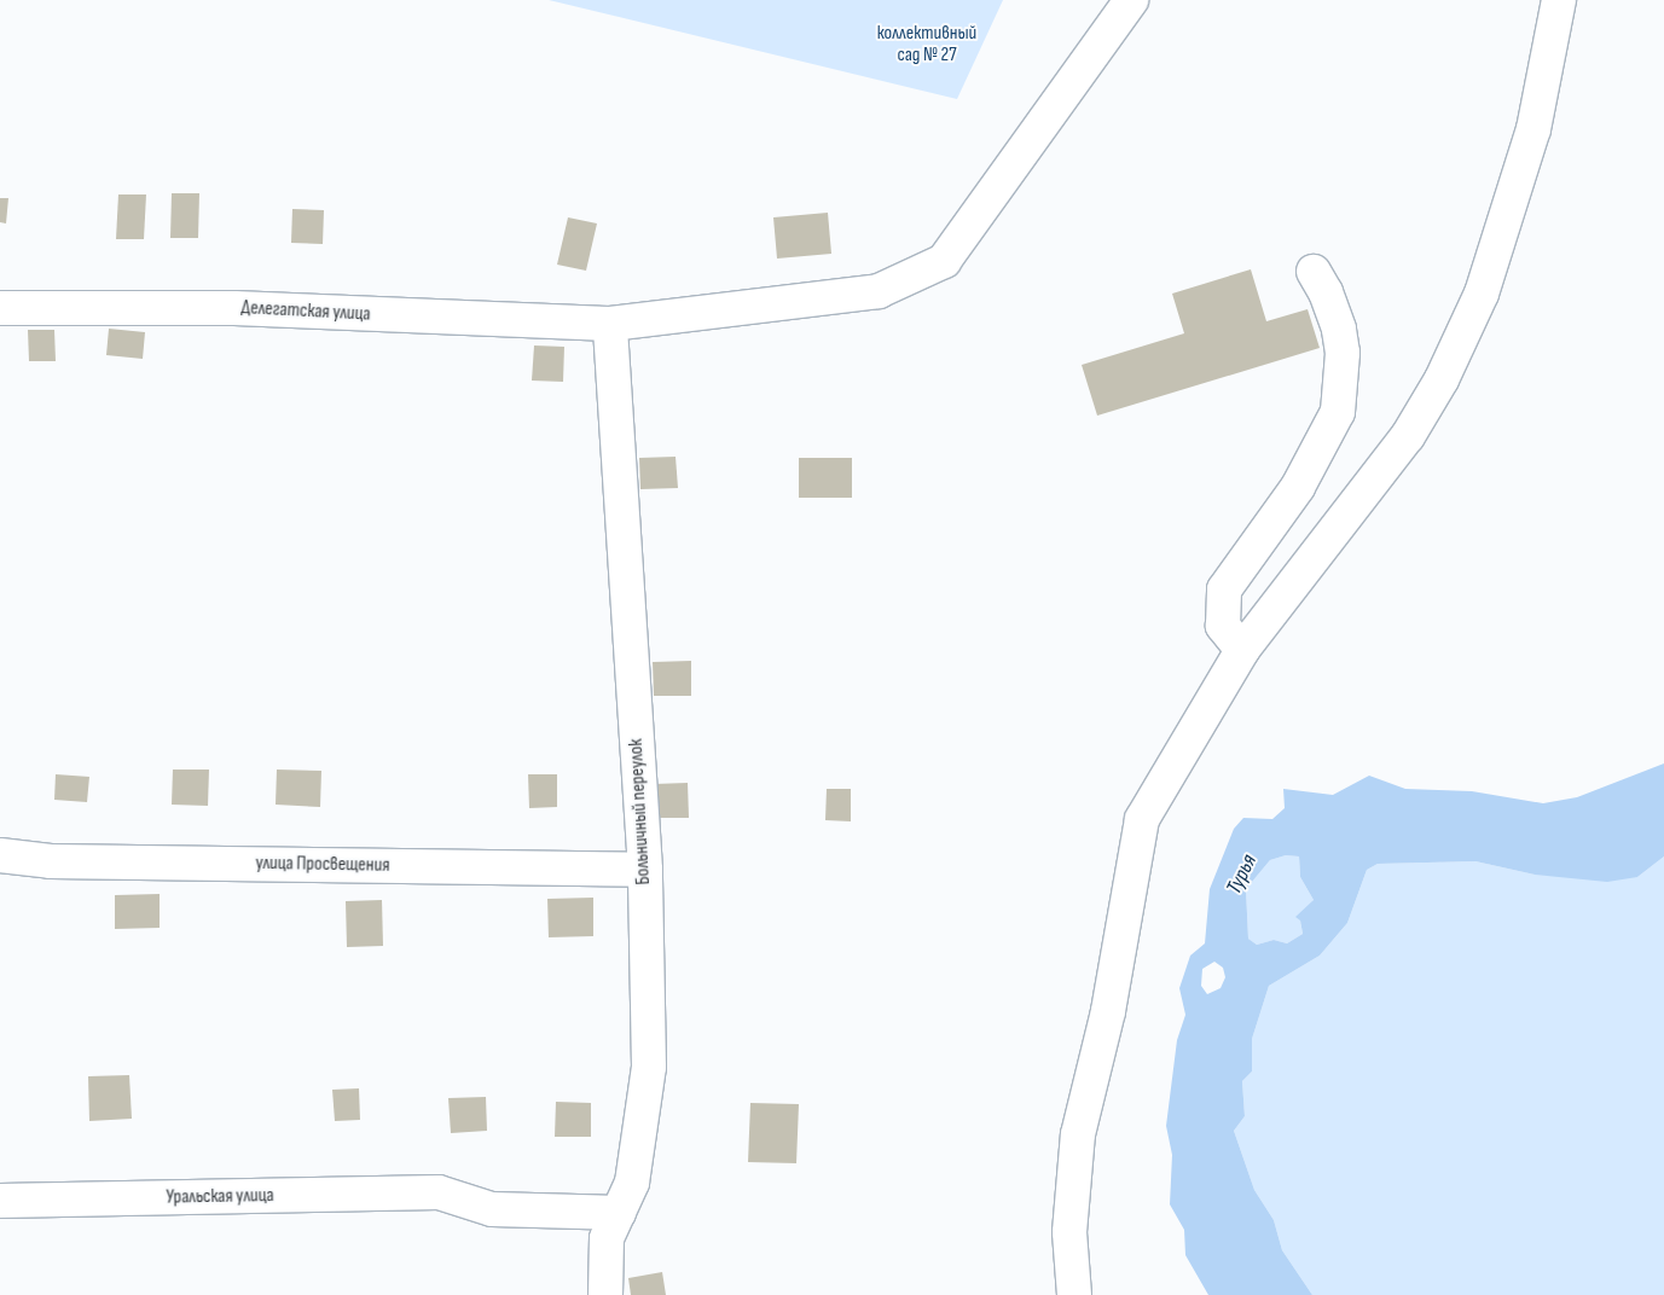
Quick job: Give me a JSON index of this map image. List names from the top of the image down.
{
  "streets": {
    "street": [
      "Делегатская улица",
      "Больничный переулок",
      "улица Просвещения",
      "Уральская улица"
    ]
  },
  "crossings": [
    ["Делегатская улица", "Больничный переулок"],
    ["Больничный переулок", "улица Просвещения"],
    ["Больничный переулок", "Уральская улица"]
  ],
  "water": ["Турья"],
  "parks": ["коллективный сад № 27"]
}
